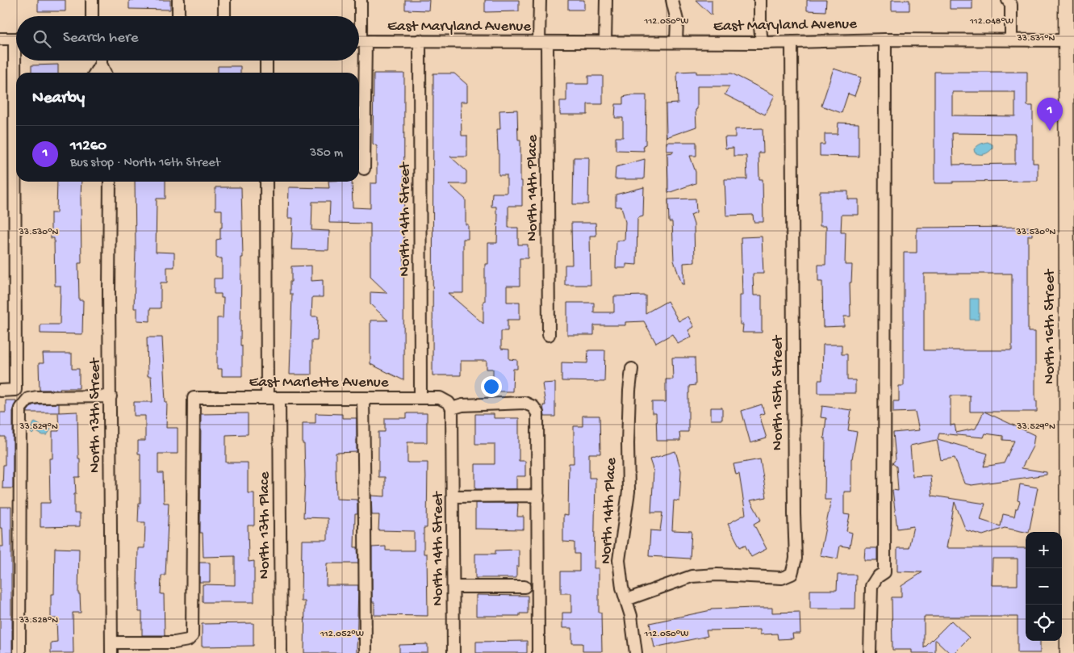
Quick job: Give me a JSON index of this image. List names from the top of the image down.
{
  "streets": {
    "main road": ["North 16th Street"],
    "street": [
      "East Maryland Avenue",
      "North 14th Place",
      "North 14th Street",
      "East Marlette Avenue",
      "North 15th Street",
      "North 13th Street",
      "North 13th Place"
    ]
  },
  "crossings": [
    ["East Maryland Avenue", "North 14th Place"],
    ["East Maryland Avenue", "North 14th Street"],
    ["East Maryland Avenue", "North 16th Street"],
    ["East Maryland Avenue", "North 15th Street"],
    ["North 14th Place", "North 15th Street"],
    ["North 14th Street", "East Marlette Avenue"],
    ["East Marlette Avenue", "North 13th Street"],
    ["East Marlette Avenue", "North 13th Place"]
  ],
  "page": {
    "search": "Search here",
    "heading": "Nearby",
    "pins": "1",
    "list": [
      {
        "mark": "1",
        "name": "11260",
        "note": "Bus stop · North 16th Street",
        "value": "350 m"
      }
    ],
    "map_buttons": ["+", "−"]
  },
  "coordinates": [
    "112.050°W",
    "112.048°W",
    "33.531°N",
    "33.530°N",
    "33.529°N",
    "33.528°N",
    "112.052°W"
  ]
}
